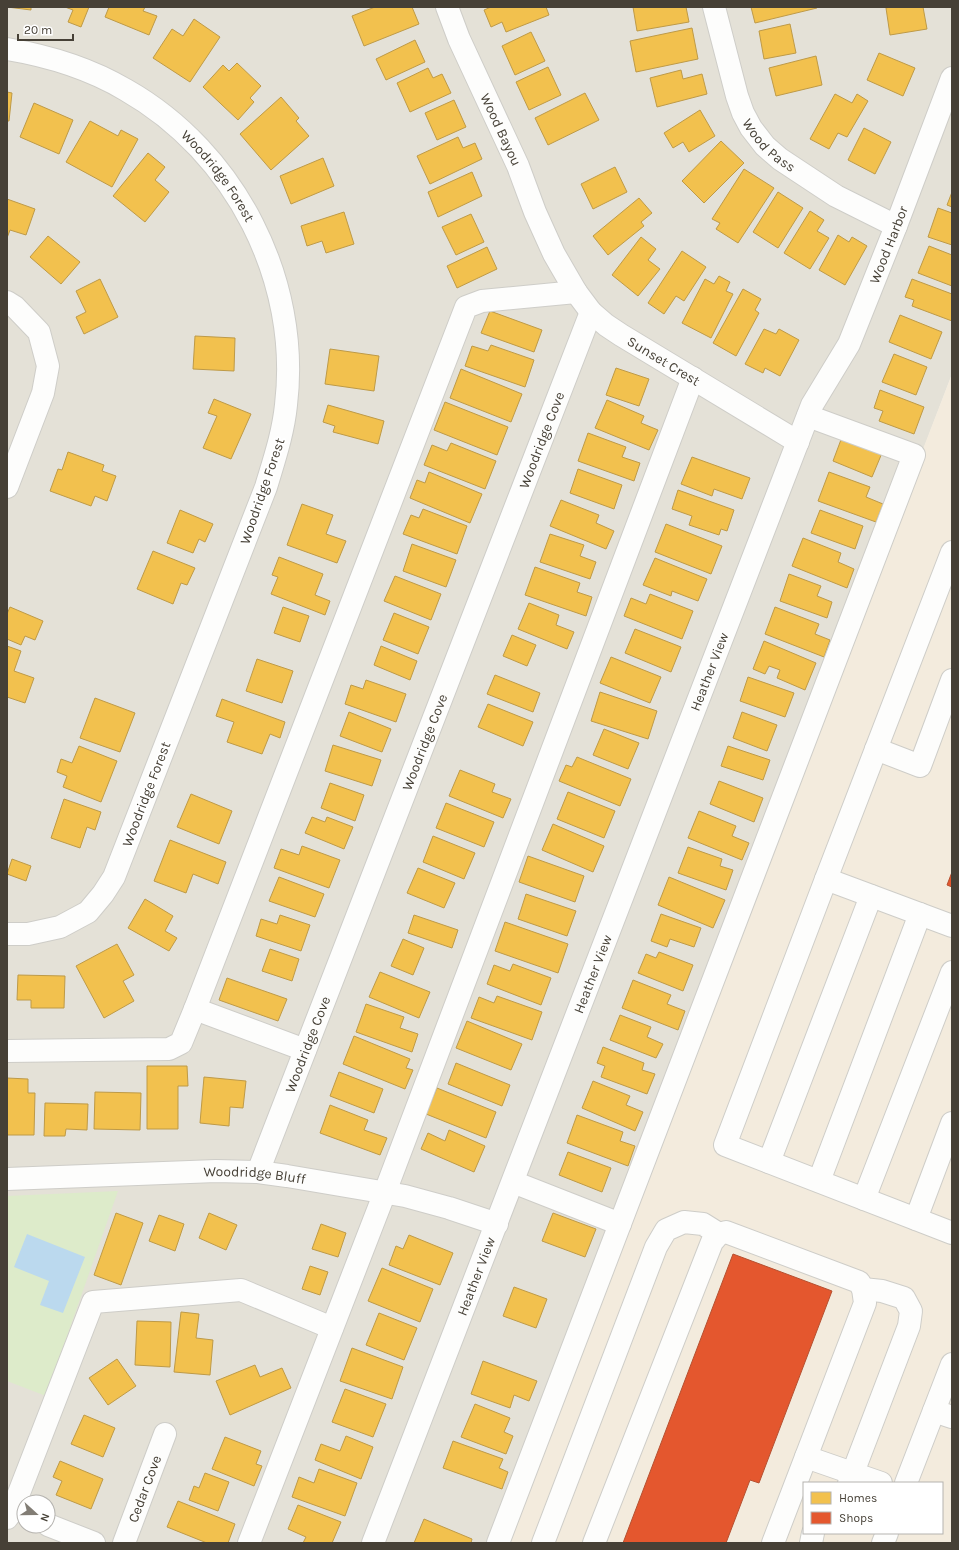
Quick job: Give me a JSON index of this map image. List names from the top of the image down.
{
  "streets": {
    "street": [
      "Wood Bayou",
      "Wood Pass",
      "Woodridge Forest",
      "Wood Harbor",
      "Sunset Crest",
      "Woodridge Cove",
      "Heather View",
      "Woodridge Bluff",
      "Cedar Cove"
    ]
  },
  "crossings": [
    ["Wood Bayou", "Sunset Crest"],
    ["Wood Pass", "Wood Harbor"],
    ["Wood Harbor", "Heather View"],
    ["Sunset Crest", "Woodridge Cove"],
    ["Sunset Crest", "Heather View"],
    ["Woodridge Cove", "Woodridge Bluff"],
    ["Heather View", "Woodridge Bluff"]
  ],
  "legend": ["Homes", "Shops"],
  "scale_bar": "20 m",
  "north": "right"
}
